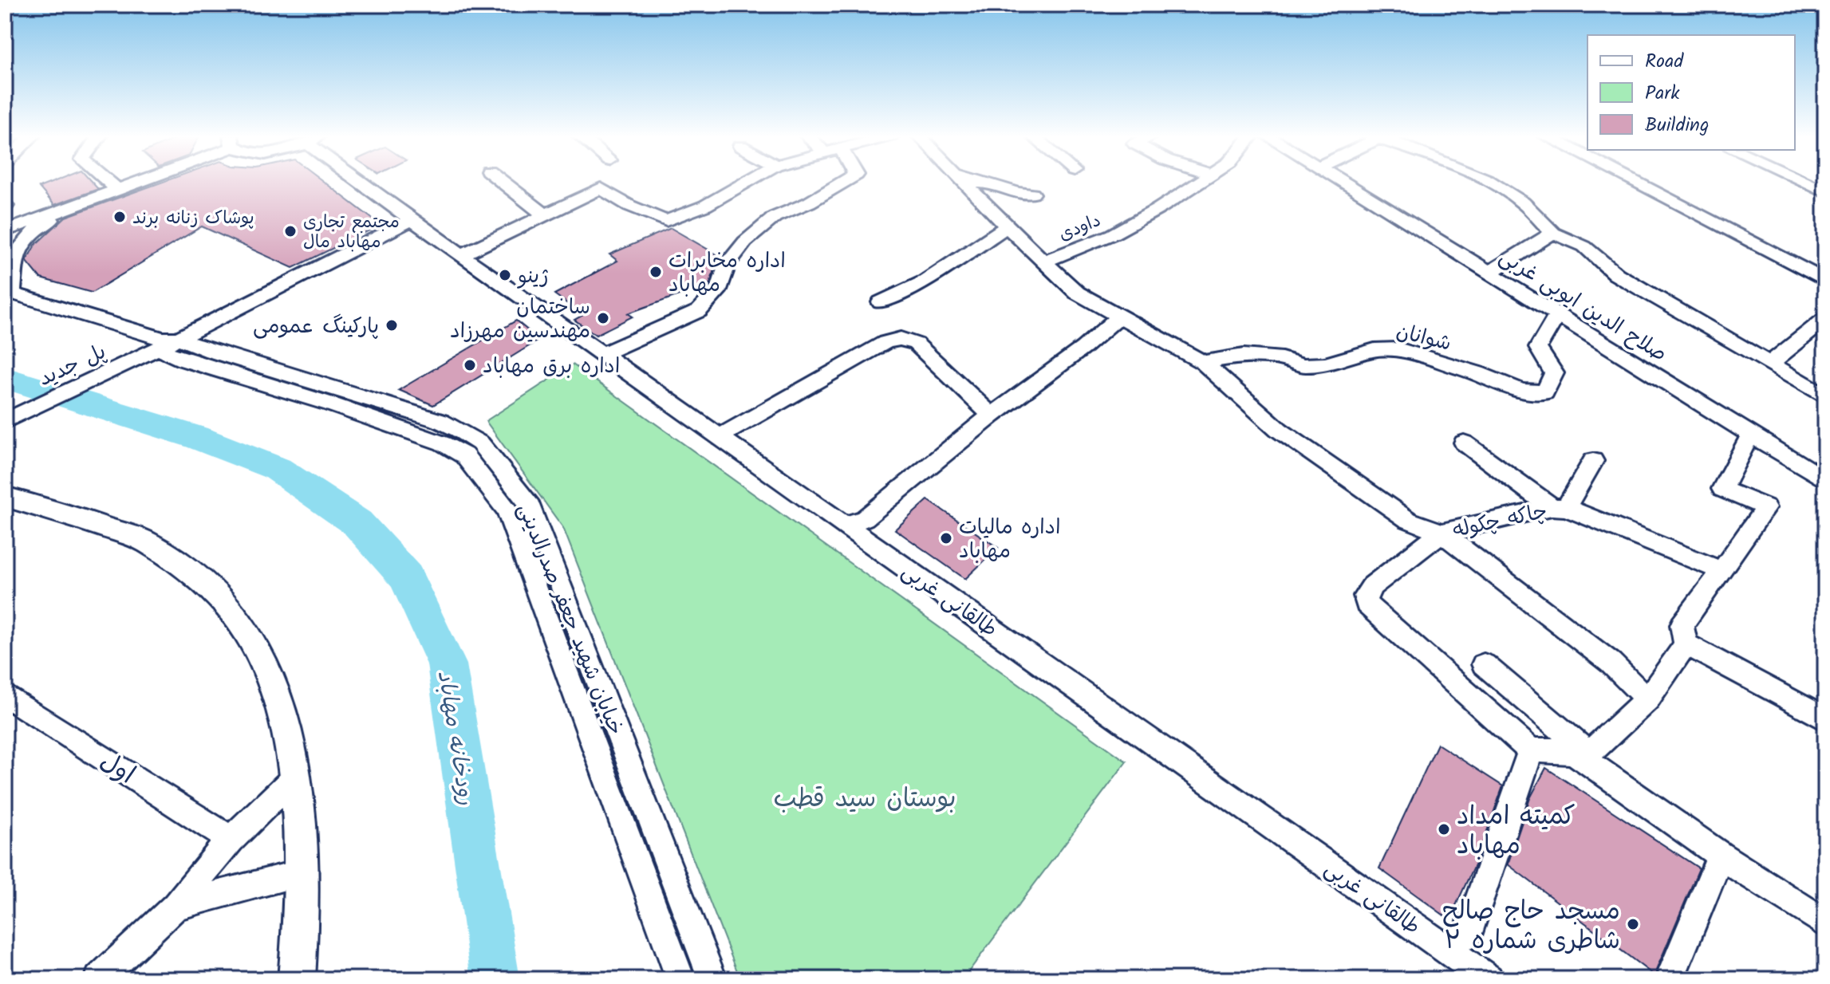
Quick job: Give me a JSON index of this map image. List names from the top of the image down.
{
  "streets": {
    "street": [
      "داودی",
      "صلاح الدین ایوبی غربی",
      "شوانان",
      "پل جدید",
      "چاکه چکوله",
      "طالقانی غربی",
      "خیابان شهید جعفر صدرالدینی",
      "اول"
    ]
  },
  "crossings": [
    ["صلاح الدین ایوبی غربی", "شوانان"],
    ["پل جدید", "طالقانی غربی"],
    ["پل جدید", "خیابان شهید جعفر صدرالدینی"]
  ],
  "water": ["رودخانه مهاباد"],
  "parks": ["بوستان سید قطب"],
  "places": [
    "پوشاک زنانه برند",
    "مجتمع تجاری مهاباد مال",
    "اداره مخابرات مهاباد",
    "ژینو",
    "ساختمان مهندسین مهرزاد",
    "پارکینگ عمومی",
    "اداره برق مهاباد",
    "اداره مالیات مهاباد",
    "کمیته امداد مهاباد",
    "مسجد حاج صالح شاطری شماره ۲"
  ],
  "legend": ["Road", "Park", "Building"]
}
